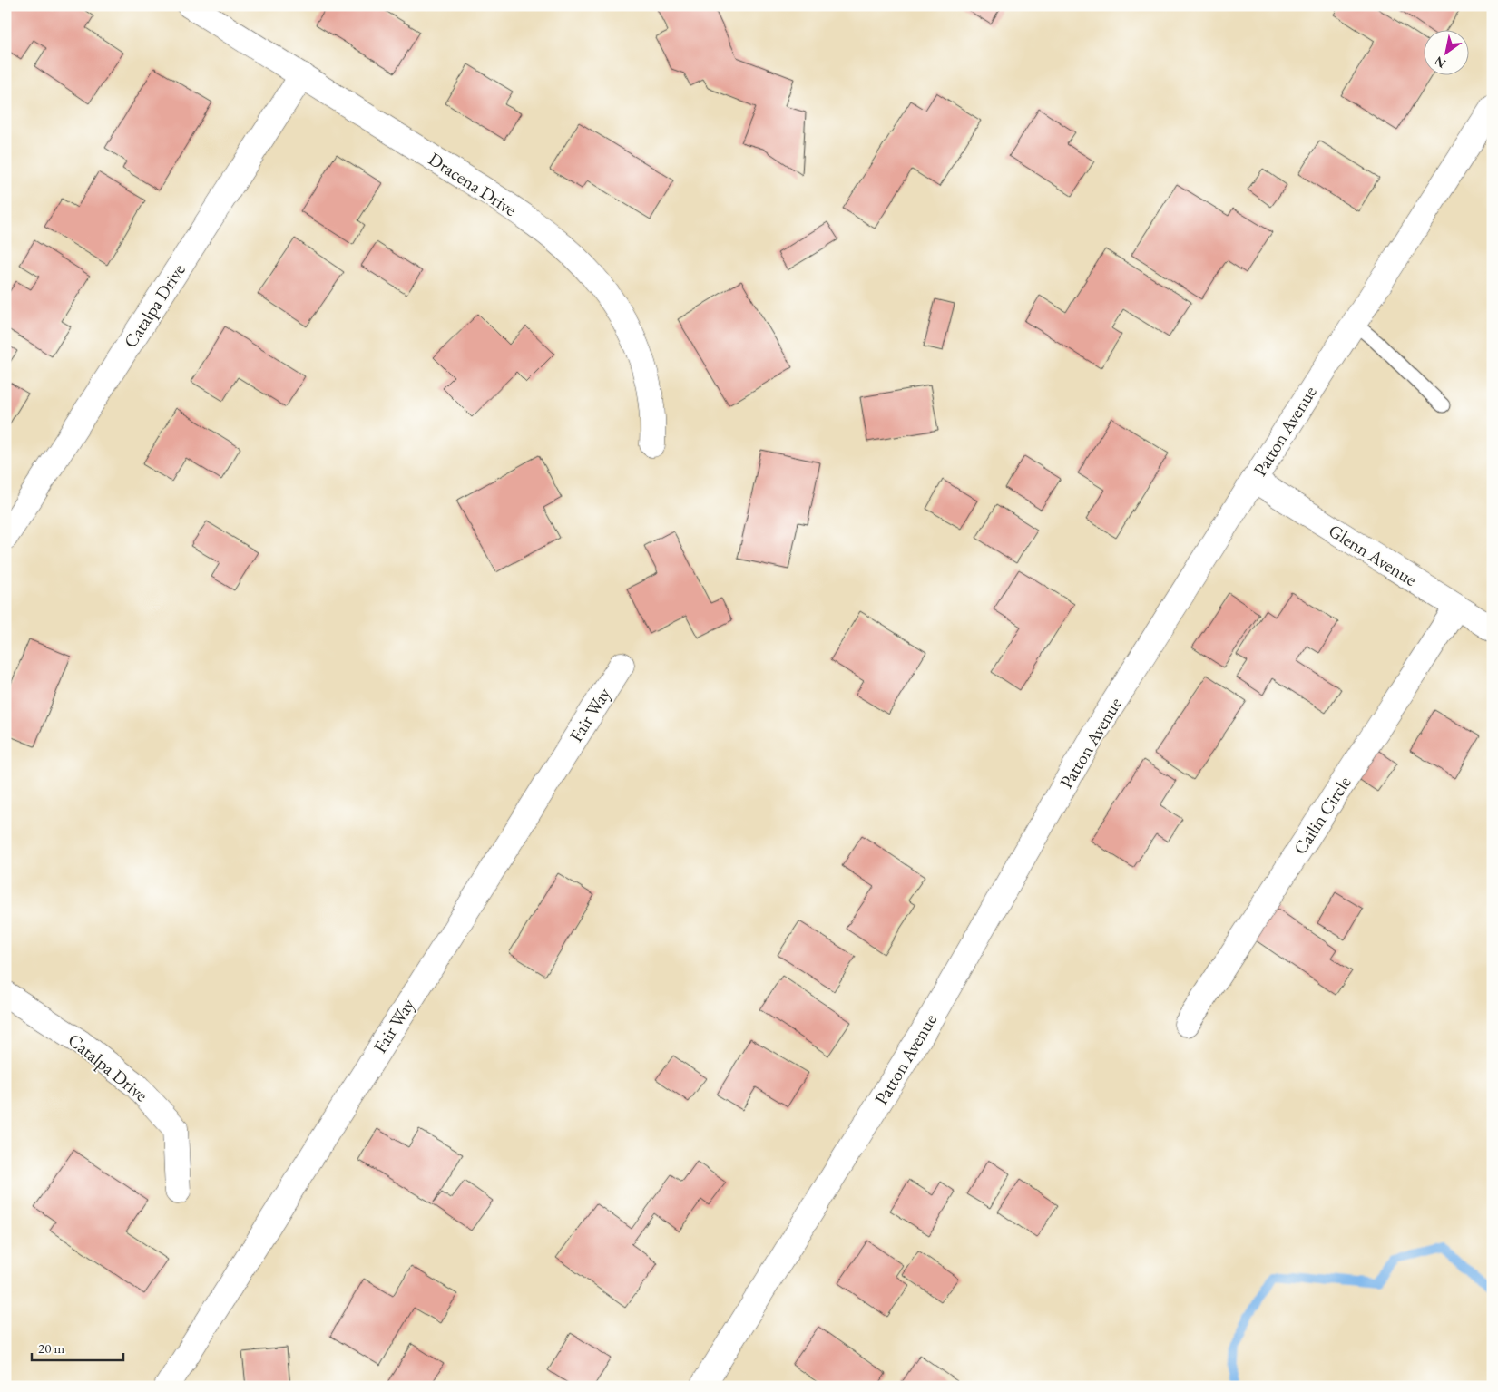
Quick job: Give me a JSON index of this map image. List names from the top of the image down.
{
  "streets": {
    "street": [
      "Dracena Drive",
      "Catalpa Drive",
      "Patton Avenue",
      "Glenn Avenue",
      "Fair Way",
      "Cailin Circle"
    ]
  },
  "crossings": [
    ["Dracena Drive", "Catalpa Drive"],
    ["Patton Avenue", "Glenn Avenue"],
    ["Glenn Avenue", "Cailin Circle"]
  ],
  "scale_bar": "20 m",
  "north": "bottom left"
}
